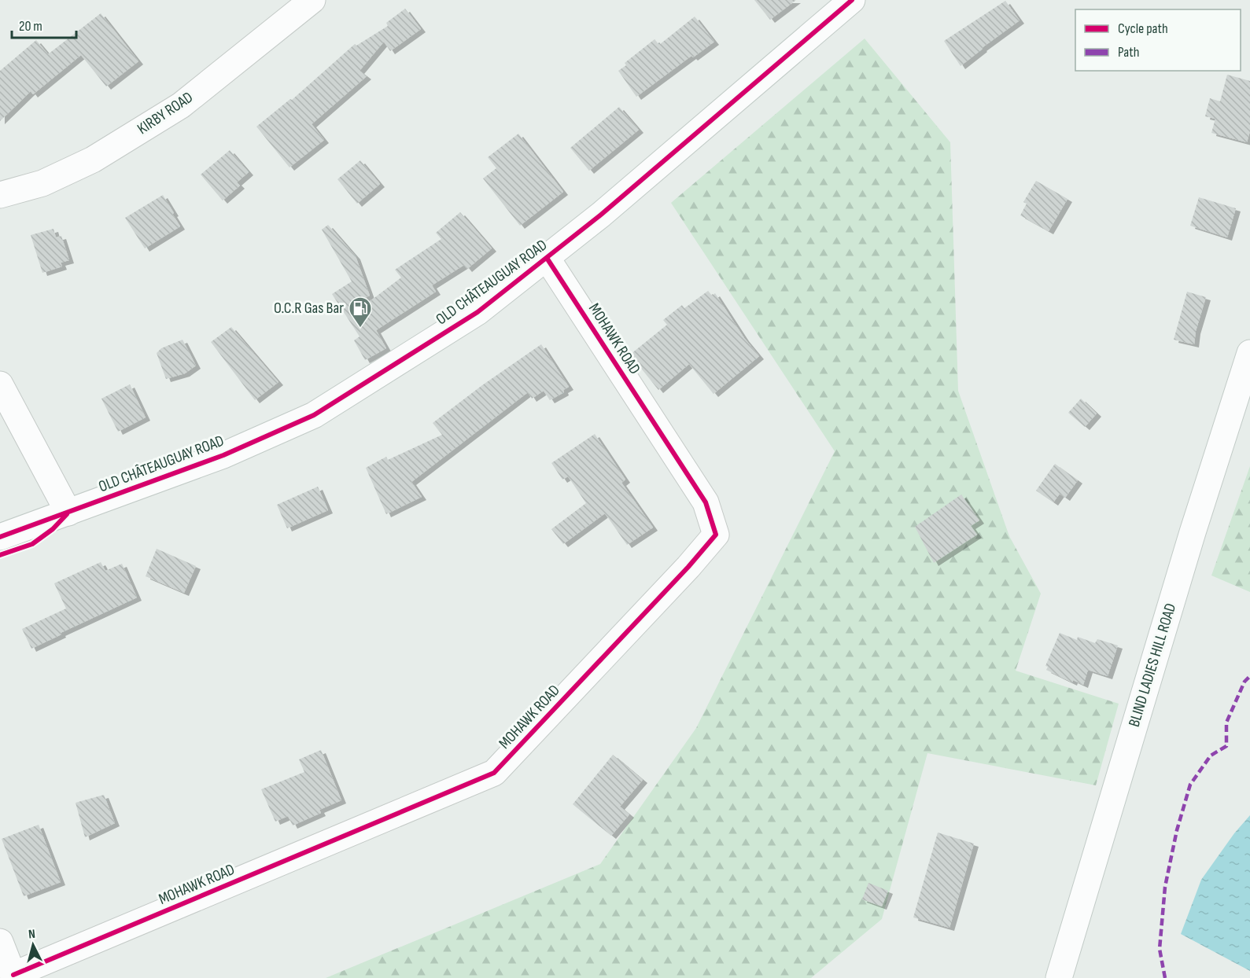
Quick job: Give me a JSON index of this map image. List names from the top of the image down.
{
  "streets": {
    "street": [
      "KIRBY ROAD",
      "OLD CHÂTEAUGUAY ROAD",
      "MOHAWK ROAD",
      "BLIND LADIES HILL ROAD"
    ]
  },
  "crossings": [
    ["OLD CHÂTEAUGUAY ROAD", "MOHAWK ROAD"]
  ],
  "places": {
    "fuel station": ["O.C.R Gas Bar"]
  },
  "legend": ["Cycle path", "Path"],
  "scale_bar": "20 m",
  "north": "top"
}
